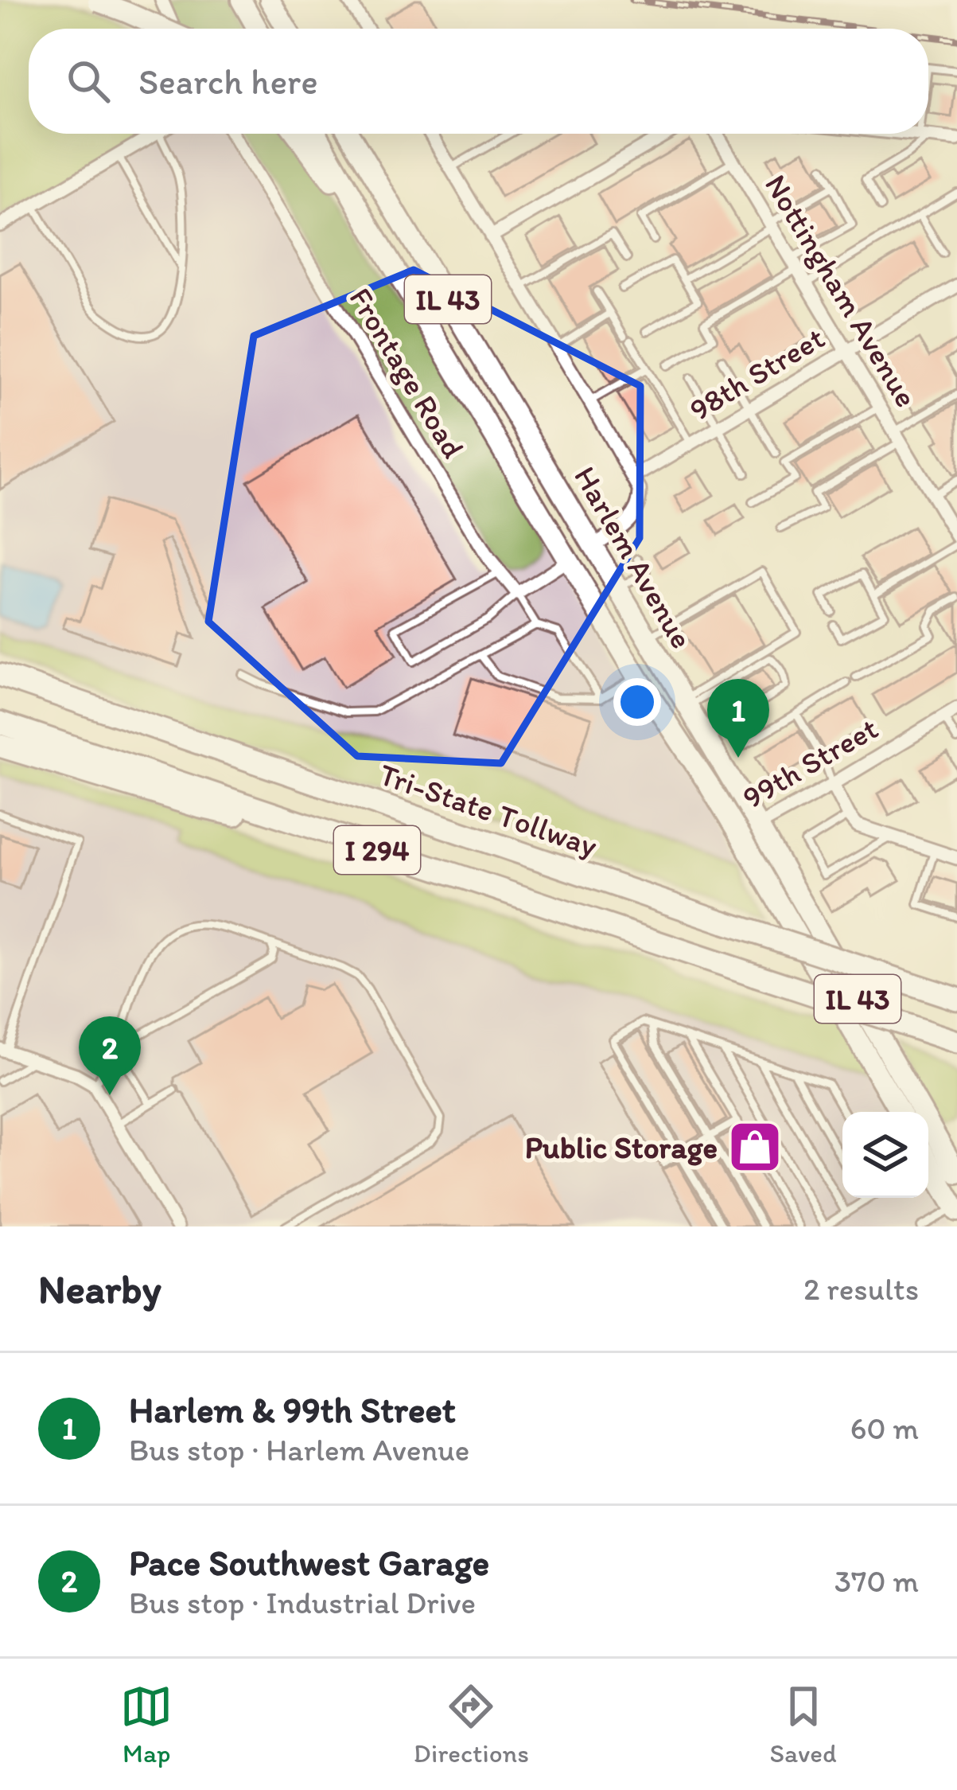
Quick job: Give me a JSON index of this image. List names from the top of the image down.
{
  "streets": {
    "highway": ["Tri-State Tollway", "I 294"],
    "main road": ["IL 43", "Harlem Avenue", "99th Street"],
    "street": ["Nottingham Avenue", "Frontage Road", "98th Street"]
  },
  "crossings": [
    ["Nottingham Avenue", "98th Street"],
    ["Harlem Avenue", "99th Street"]
  ],
  "places": {
    "shop": ["Public Storage"]
  },
  "page": {
    "search": "Search here",
    "pins": ["1", "2"],
    "heading": ["Nearby", "2 results"],
    "list": [
      {
        "mark": "1",
        "name": "Harlem & 99th Street",
        "note": "Bus stop · Harlem Avenue",
        "value": "60 m"
      },
      {
        "mark": "2",
        "name": "Pace Southwest Garage",
        "note": "Bus stop · Industrial Drive",
        "value": "370 m"
      }
    ],
    "nav": ["Map", "Directions", "Saved"]
  }
}
